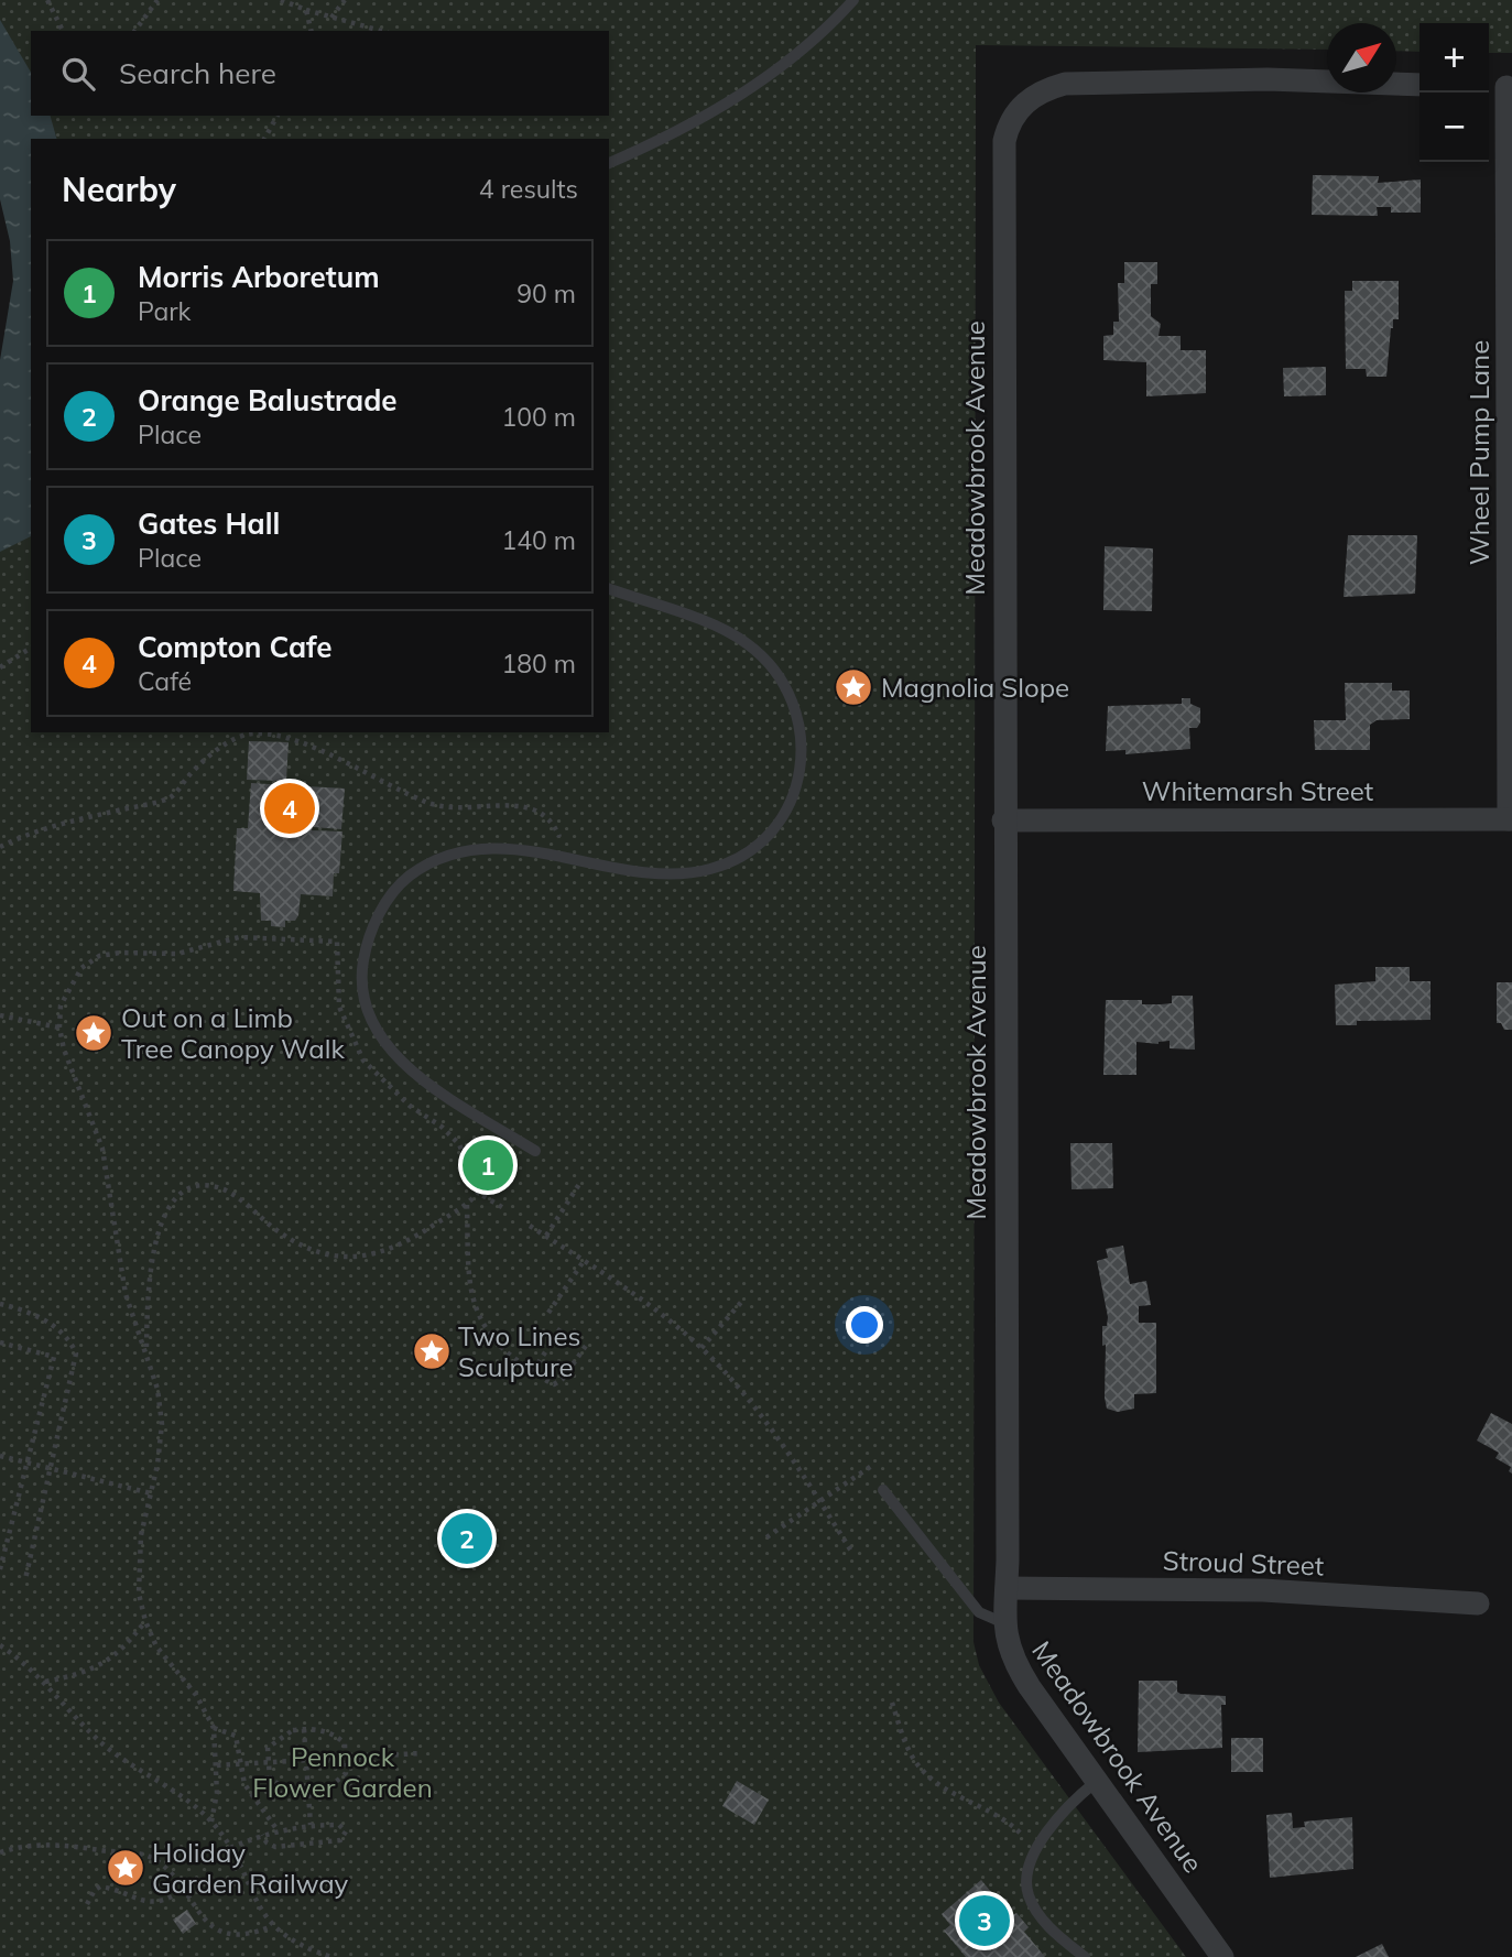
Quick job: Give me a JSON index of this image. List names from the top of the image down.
{
  "streets": {
    "street": [
      "Wheel Pump Lane",
      "Meadowbrook Avenue",
      "Whitemarsh Street",
      "Stroud Street"
    ]
  },
  "crossings": [
    ["Wheel Pump Lane", "Whitemarsh Street"],
    ["Meadowbrook Avenue", "Whitemarsh Street"],
    ["Meadowbrook Avenue", "Stroud Street"]
  ],
  "parks": ["Pennock Flower Garden"],
  "places": {
    "place": [
      "Magnolia Slope",
      "Out on a Limb Tree Canopy Walk",
      "Two Lines Sculpture",
      "Holiday Garden Railway"
    ]
  },
  "north": "top right",
  "page": {
    "map_buttons": ["+", "−"],
    "search": "Search here",
    "heading": ["Nearby", "4 results"],
    "list": [
      {
        "mark": "1",
        "name": "Morris Arboretum",
        "note": "Park",
        "value": "90 m"
      },
      {
        "mark": "2",
        "name": "Orange Balustrade",
        "note": "Place",
        "value": "100 m"
      },
      {
        "mark": "3",
        "name": "Gates Hall",
        "note": "Place",
        "value": "140 m"
      },
      {
        "mark": "4",
        "name": "Compton Cafe",
        "note": "Café",
        "value": "180 m"
      }
    ],
    "pins": [
      "4",
      "1",
      "2",
      "3"
    ]
  }
}
